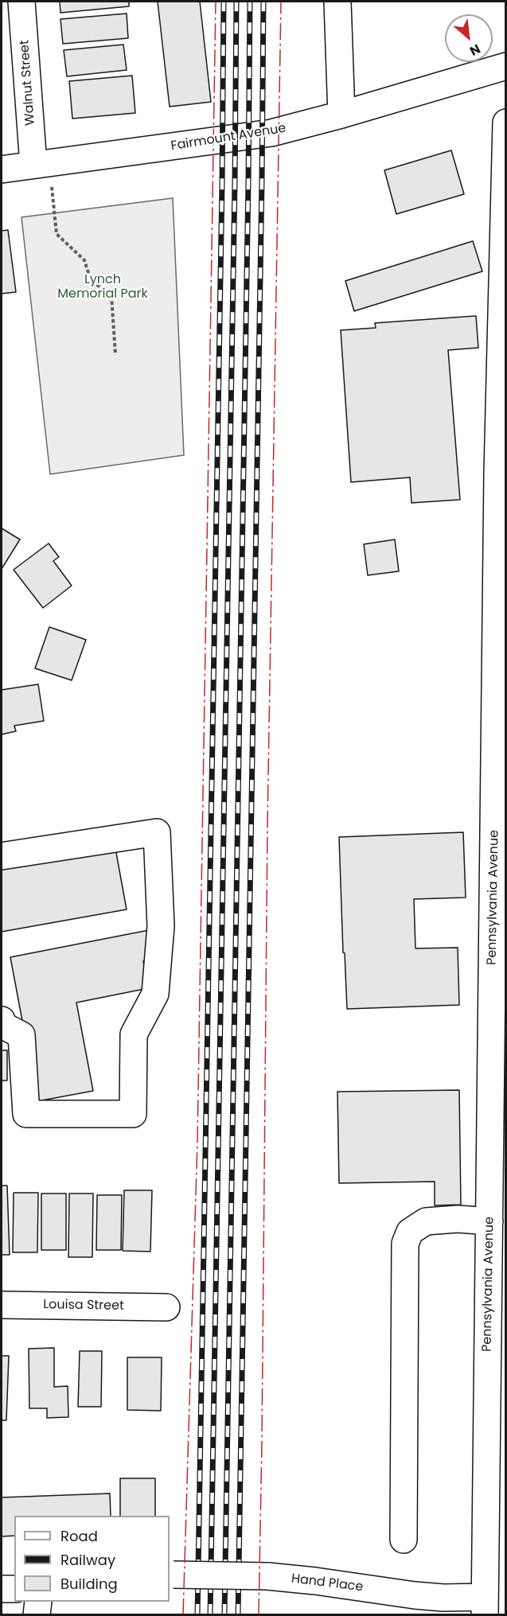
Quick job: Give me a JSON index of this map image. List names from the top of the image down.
{
  "streets": {
    "street": [
      "Walnut Street",
      "Fairmount Avenue",
      "Pennsylvania Avenue",
      "Louisa Street",
      "Hand Place"
    ]
  },
  "crossings": [
    ["Walnut Street", "Fairmount Avenue"],
    ["Pennsylvania Avenue", "Hand Place"]
  ],
  "parks": ["Lynch Memorial Park"],
  "legend": ["Road", "Railway", "Building"],
  "north": "bottom right"
}
